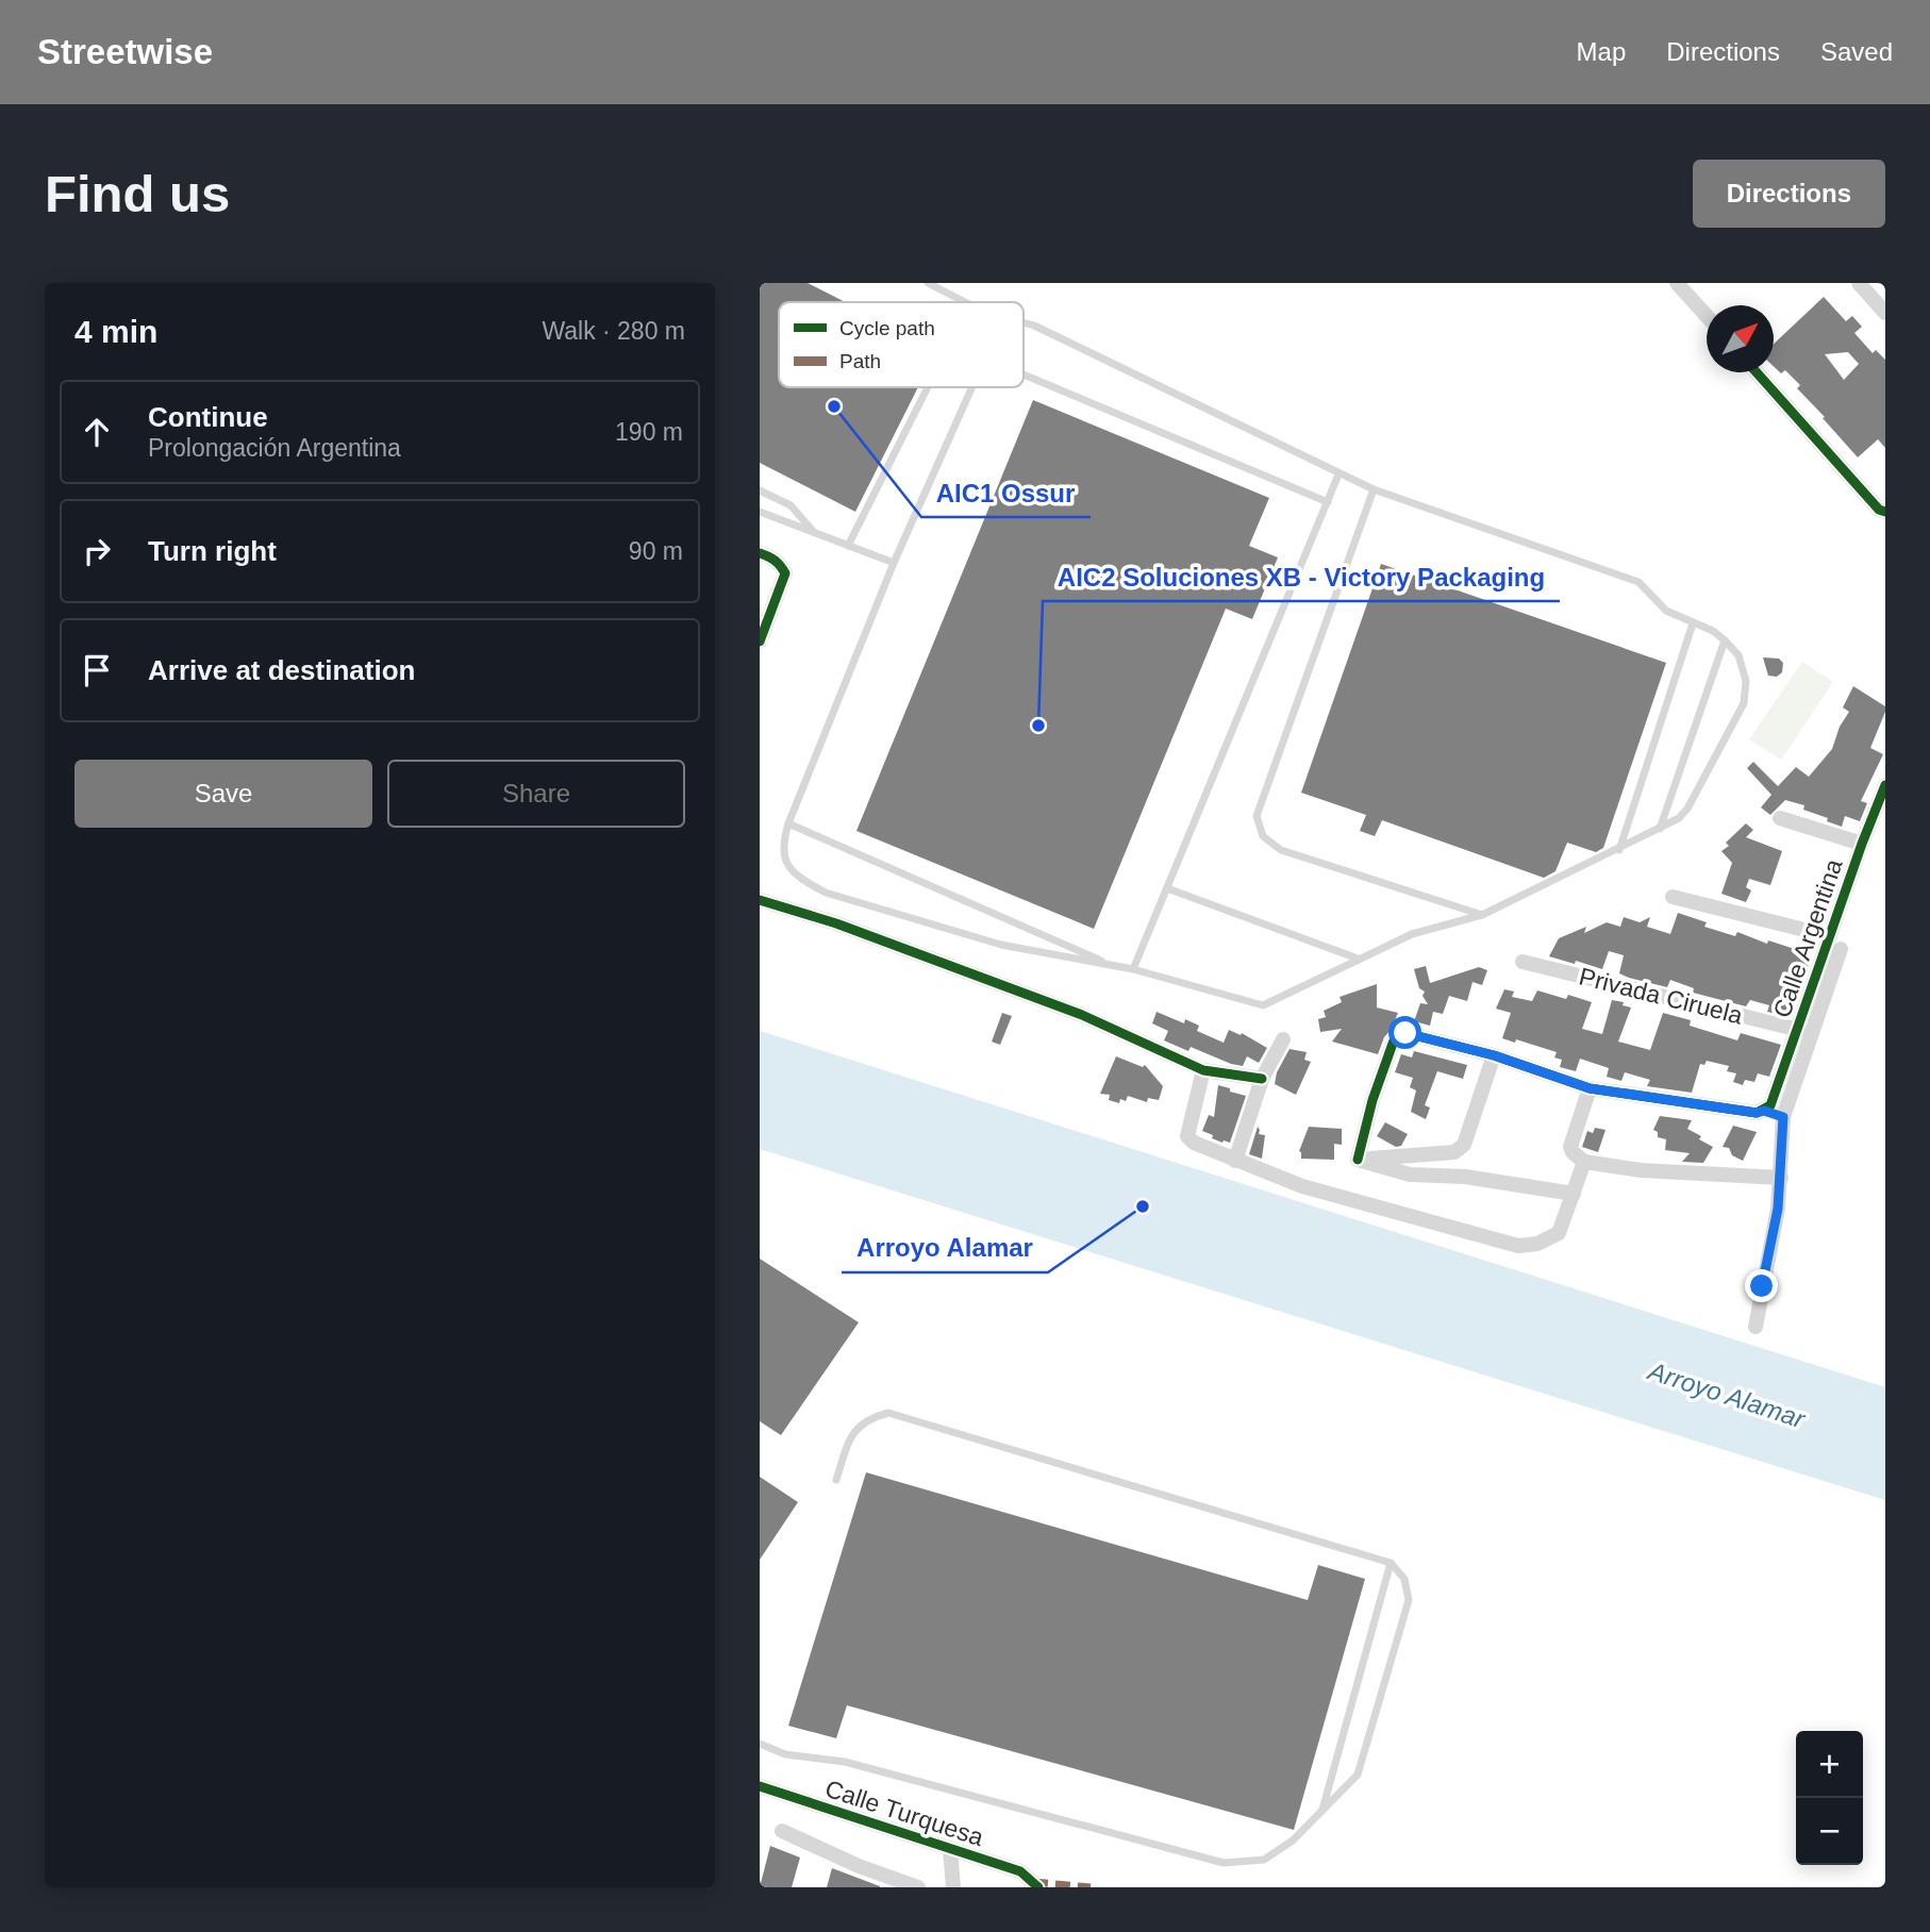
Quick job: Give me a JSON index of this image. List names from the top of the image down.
{
  "streets": {
    "street": ["Calle Argentina", "Privada Ciruela", "Calle Turquesa"]
  },
  "crossings": [
    ["Calle Argentina", "Privada Ciruela"]
  ],
  "water": ["Arroyo Alamar"],
  "places": ["AIC1 Ossur", "AIC2 Soluciones XB - Victory Packaging", "Arroyo Alamar"],
  "legend": ["Cycle path", "Path"],
  "north": "top right",
  "page": {
    "header": "Streetwise",
    "nav": ["Map", "Directions", "Saved"],
    "buttons": [
      "Directions",
      ["Save", "Share"]
    ],
    "title": "Find us",
    "heading": ["4 min", "Walk · 280 m"],
    "list": [
      ["Continue", "Prolongación Argentina", "190 m"],
      ["Turn right", "90 m"],
      "Arrive at destination"
    ],
    "map_buttons": ["+", "−"]
  }
}
